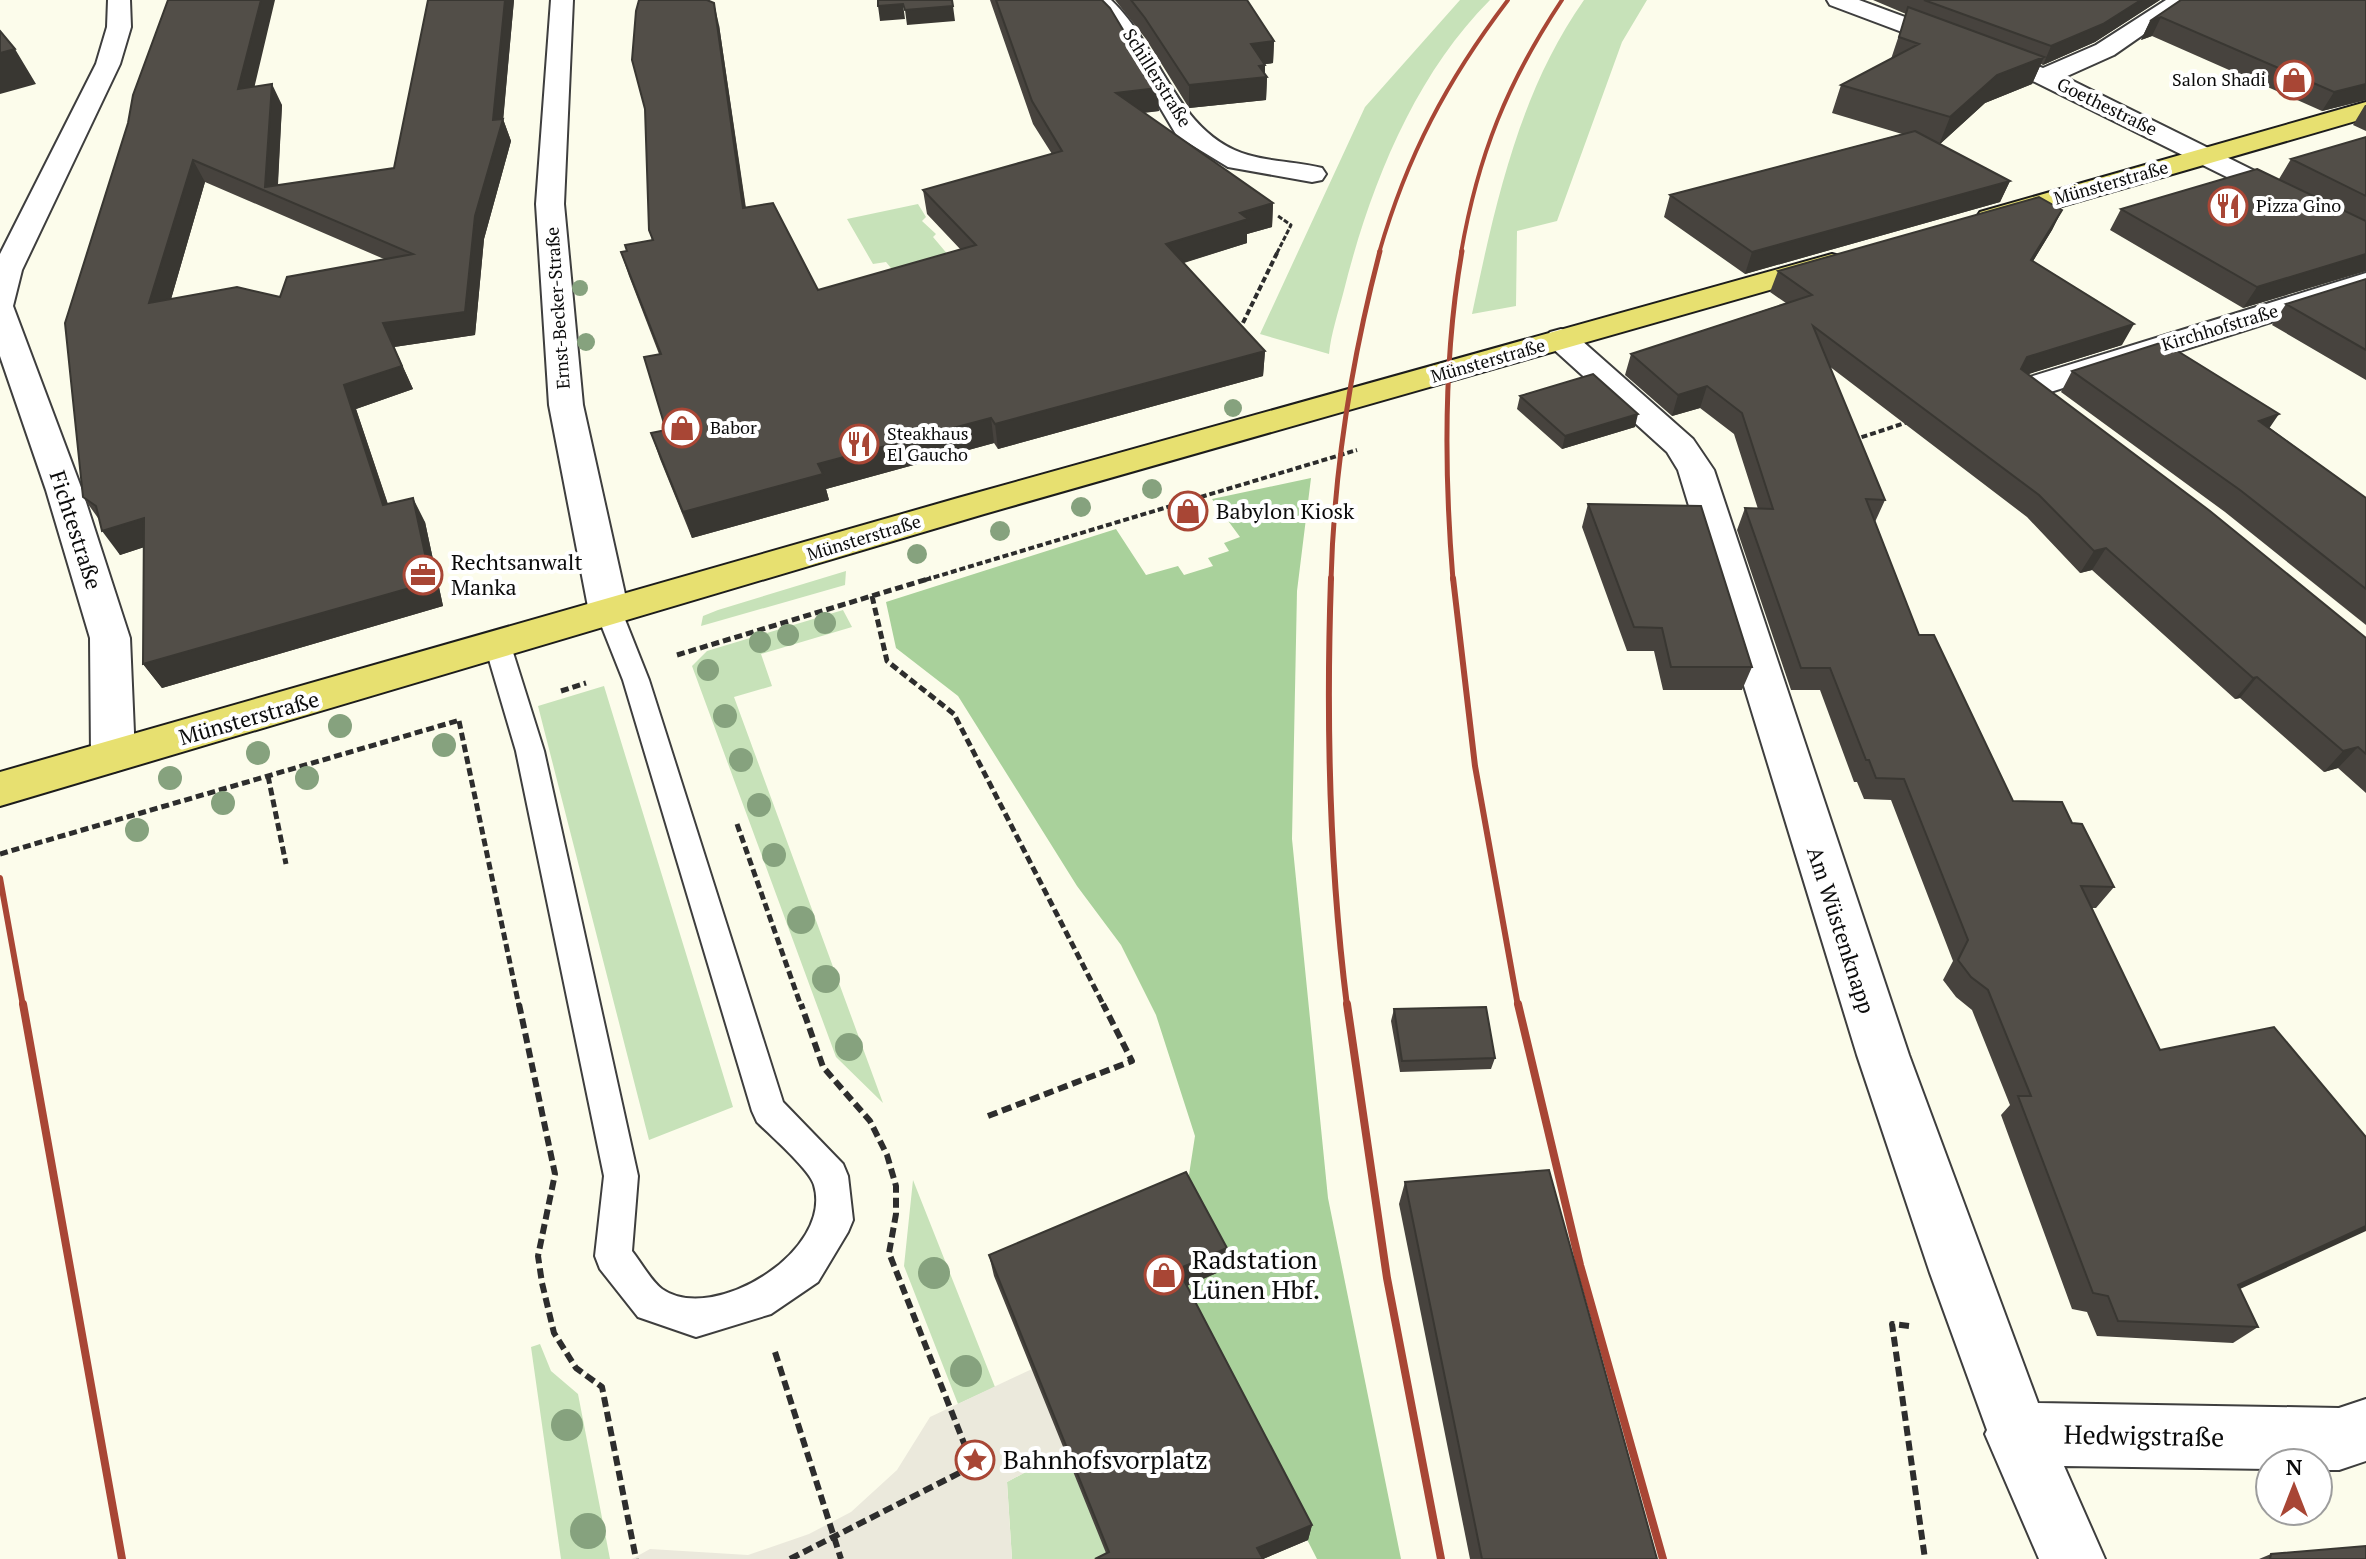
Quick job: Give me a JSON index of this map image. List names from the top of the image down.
{
  "streets": {
    "main road": ["Münsterstraße"],
    "street": [
      "Schillerstraße",
      "Goethestraße",
      "Ernst-Becker-Straße",
      "Kirchhofstraße",
      "Fichtestraße",
      "Am Wüstenknapp",
      "Hedwigstraße"
    ]
  },
  "crossings": [
    ["Goethestraße", "Münsterstraße"],
    ["Münsterstraße", "Ernst-Becker-Straße"],
    ["Münsterstraße", "Fichtestraße"],
    ["Münsterstraße", "Am Wüstenknapp"],
    ["Am Wüstenknapp", "Hedwigstraße"]
  ],
  "places": {
    "shop": [
      "Salon Shadi",
      "Babor",
      "Babylon Kiosk",
      "Radstation Lünen Hbf."
    ],
    "restaurant": ["Pizza Gino", "Steakhaus El Gaucho"],
    "office": ["Rechtsanwalt Manka"],
    "place": ["Bahnhofsvorplatz"]
  },
  "north": "top"
}
